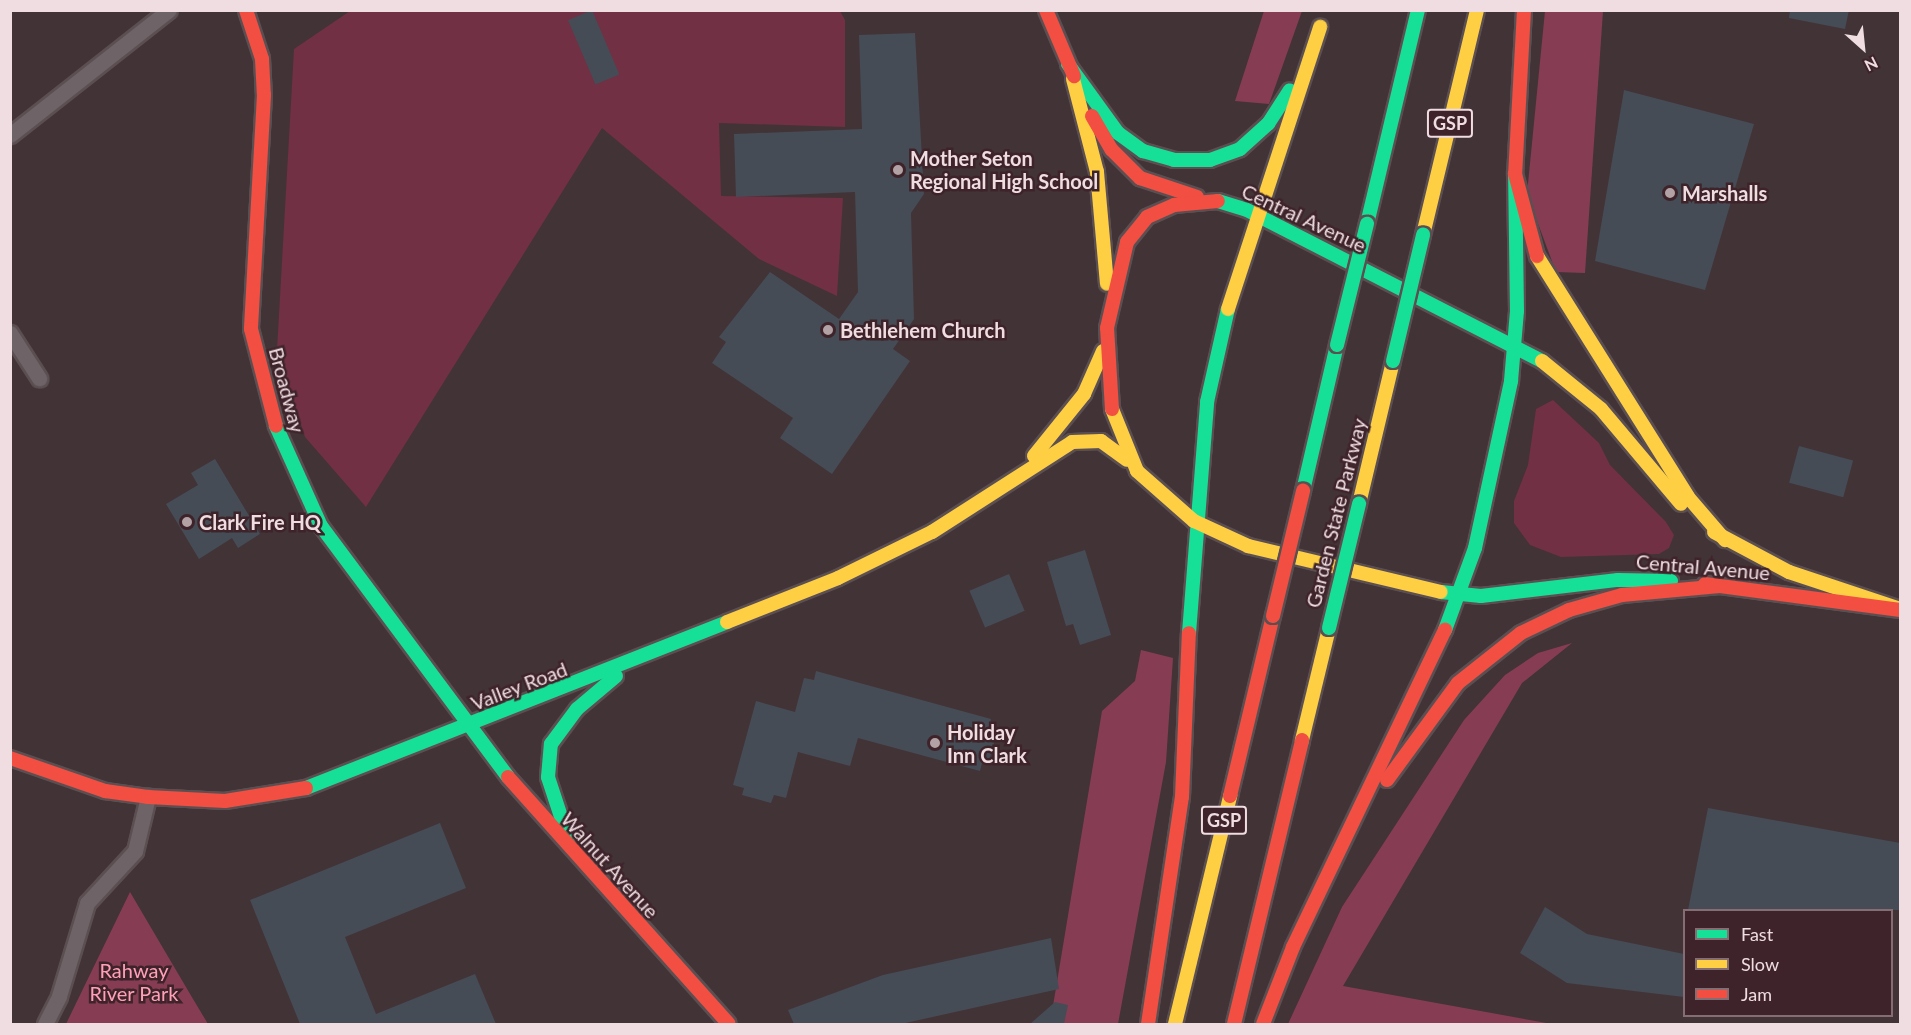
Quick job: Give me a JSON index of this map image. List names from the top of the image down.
{
  "streets": {
    "main road": [
      "GSP",
      "Central Avenue",
      "Broadway",
      "Garden State Parkway",
      "Valley Road",
      "Walnut Avenue"
    ]
  },
  "crossings": [
    ["Central Avenue", "Valley Road"],
    ["Broadway", "Valley Road"],
    ["Broadway", "Walnut Avenue"],
    ["Valley Road", "Walnut Avenue"]
  ],
  "parks": ["Rahway River Park"],
  "places": [
    "Mother Seton Regional High School",
    "Marshalls",
    "Bethlehem Church",
    "Clark Fire HQ",
    "Holiday Inn Clark"
  ],
  "legend": ["Fast", "Slow", "Jam"],
  "north": "bottom right"
}
